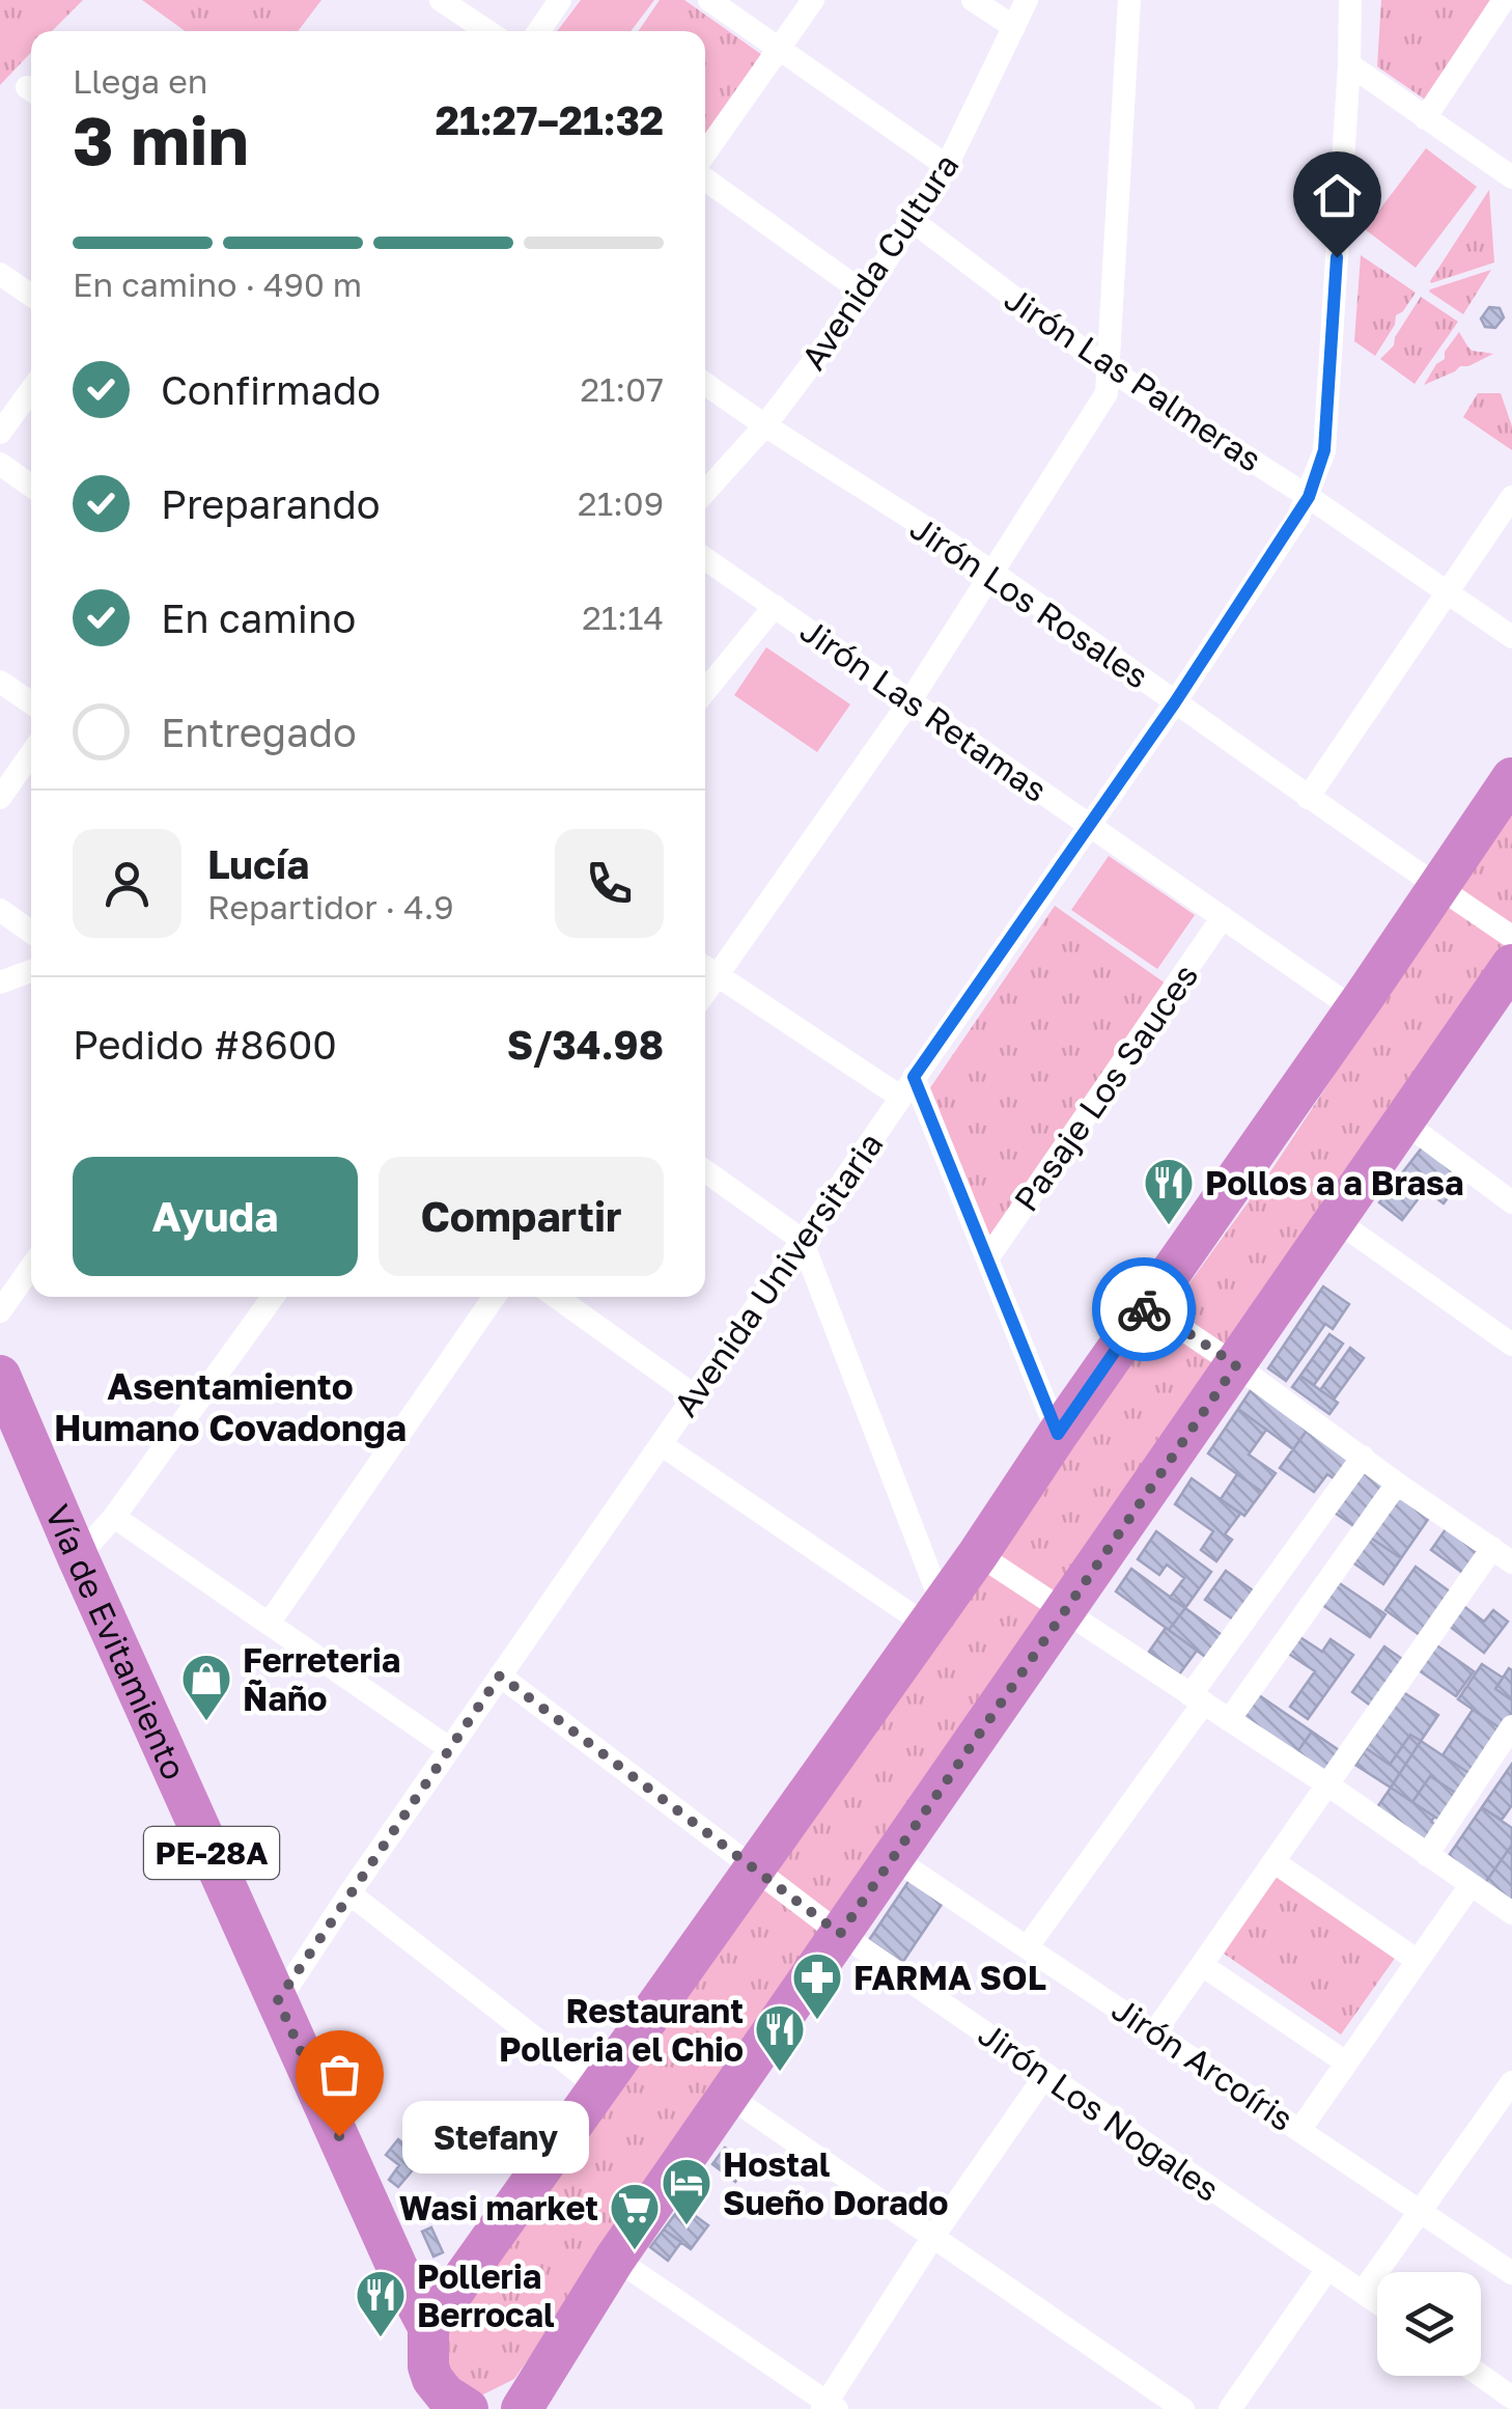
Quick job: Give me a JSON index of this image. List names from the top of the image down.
{
  "streets": {
    "highway": ["Vía de Evitamiento", "PE-28A"],
    "street": [
      "Avenida Cultura",
      "Jirón Las Palmeras",
      "Jirón Los Rosales",
      "Jirón Las Retamas",
      "Pasaje Los Sauces",
      "Avenida Universitaria",
      "Jirón Arcoíris",
      "Jirón Los Nogales"
    ]
  },
  "crossings": [
    ["Avenida Cultura", "Jirón Las Palmeras"],
    ["Avenida Cultura", "Jirón Los Rosales"],
    ["Jirón Las Palmeras", "Avenida Universitaria"],
    ["Jirón Los Rosales", "Avenida Universitaria"],
    ["Jirón Las Retamas", "Pasaje Los Sauces"],
    ["Jirón Las Retamas", "Avenida Universitaria"],
    ["Avenida Universitaria", "Vía de Evitamiento"],
    ["Avenida Universitaria", "Jirón Los Nogales"]
  ],
  "districts": ["Asentamiento Humano Covadonga"],
  "places": {
    "restaurant": ["Pollos a a Brasa", "Restaurant Polleria el Chio", "Polleria Berrocal"],
    "shop": ["Ferreteria Ñaño"],
    "pharmacy": ["FARMA SOL"],
    "other": ["Stefany"],
    "hotel": ["Hostal Sueño Dorado"],
    "supermarket": ["Wasi market"]
  },
  "page": {
    "heading": ["3 min", "Llega en", "21:27–21:32"],
    "panel": [
      "Lucía",
      "Repartidor · 4.9",
      "Pedido #8600",
      "S/34.98"
    ],
    "bar": "En camino · 490 m",
    "list": [
      ["Confirmado", "21:07"],
      ["Preparando", "21:09"],
      ["En camino", "21:14"],
      "Entregado"
    ],
    "buttons": ["Ayuda", "Compartir"],
    "bubble": "Stefany"
  }
}
